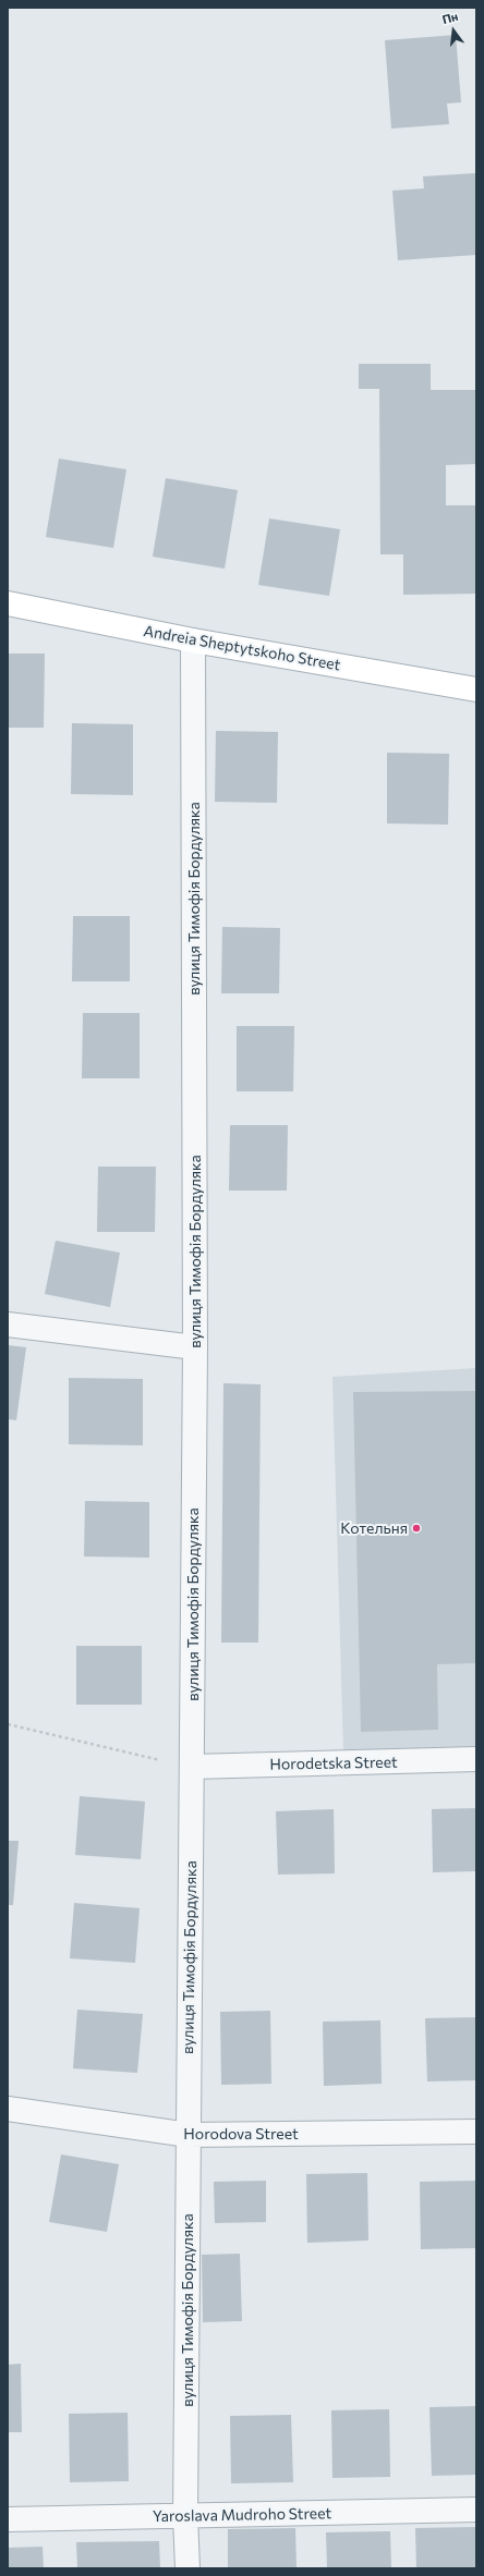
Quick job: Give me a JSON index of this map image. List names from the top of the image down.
{
  "streets": {
    "main road": ["Andreia Sheptytskoho Street"],
    "street": [
      "вулиця Тимофія Бордуляка",
      "Horodetska Street",
      "Horodova Street",
      "Yaroslava Mudroho Street"
    ]
  },
  "crossings": [
    ["Andreia Sheptytskoho Street", "вулиця Тимофія Бордуляка"],
    ["вулиця Тимофія Бордуляка", "Horodetska Street"],
    ["вулиця Тимофія Бордуляка", "Horodova Street"],
    ["вулиця Тимофія Бордуляка", "Yaroslava Mudroho Street"]
  ],
  "places": ["Котельня"],
  "north": "top"
}
